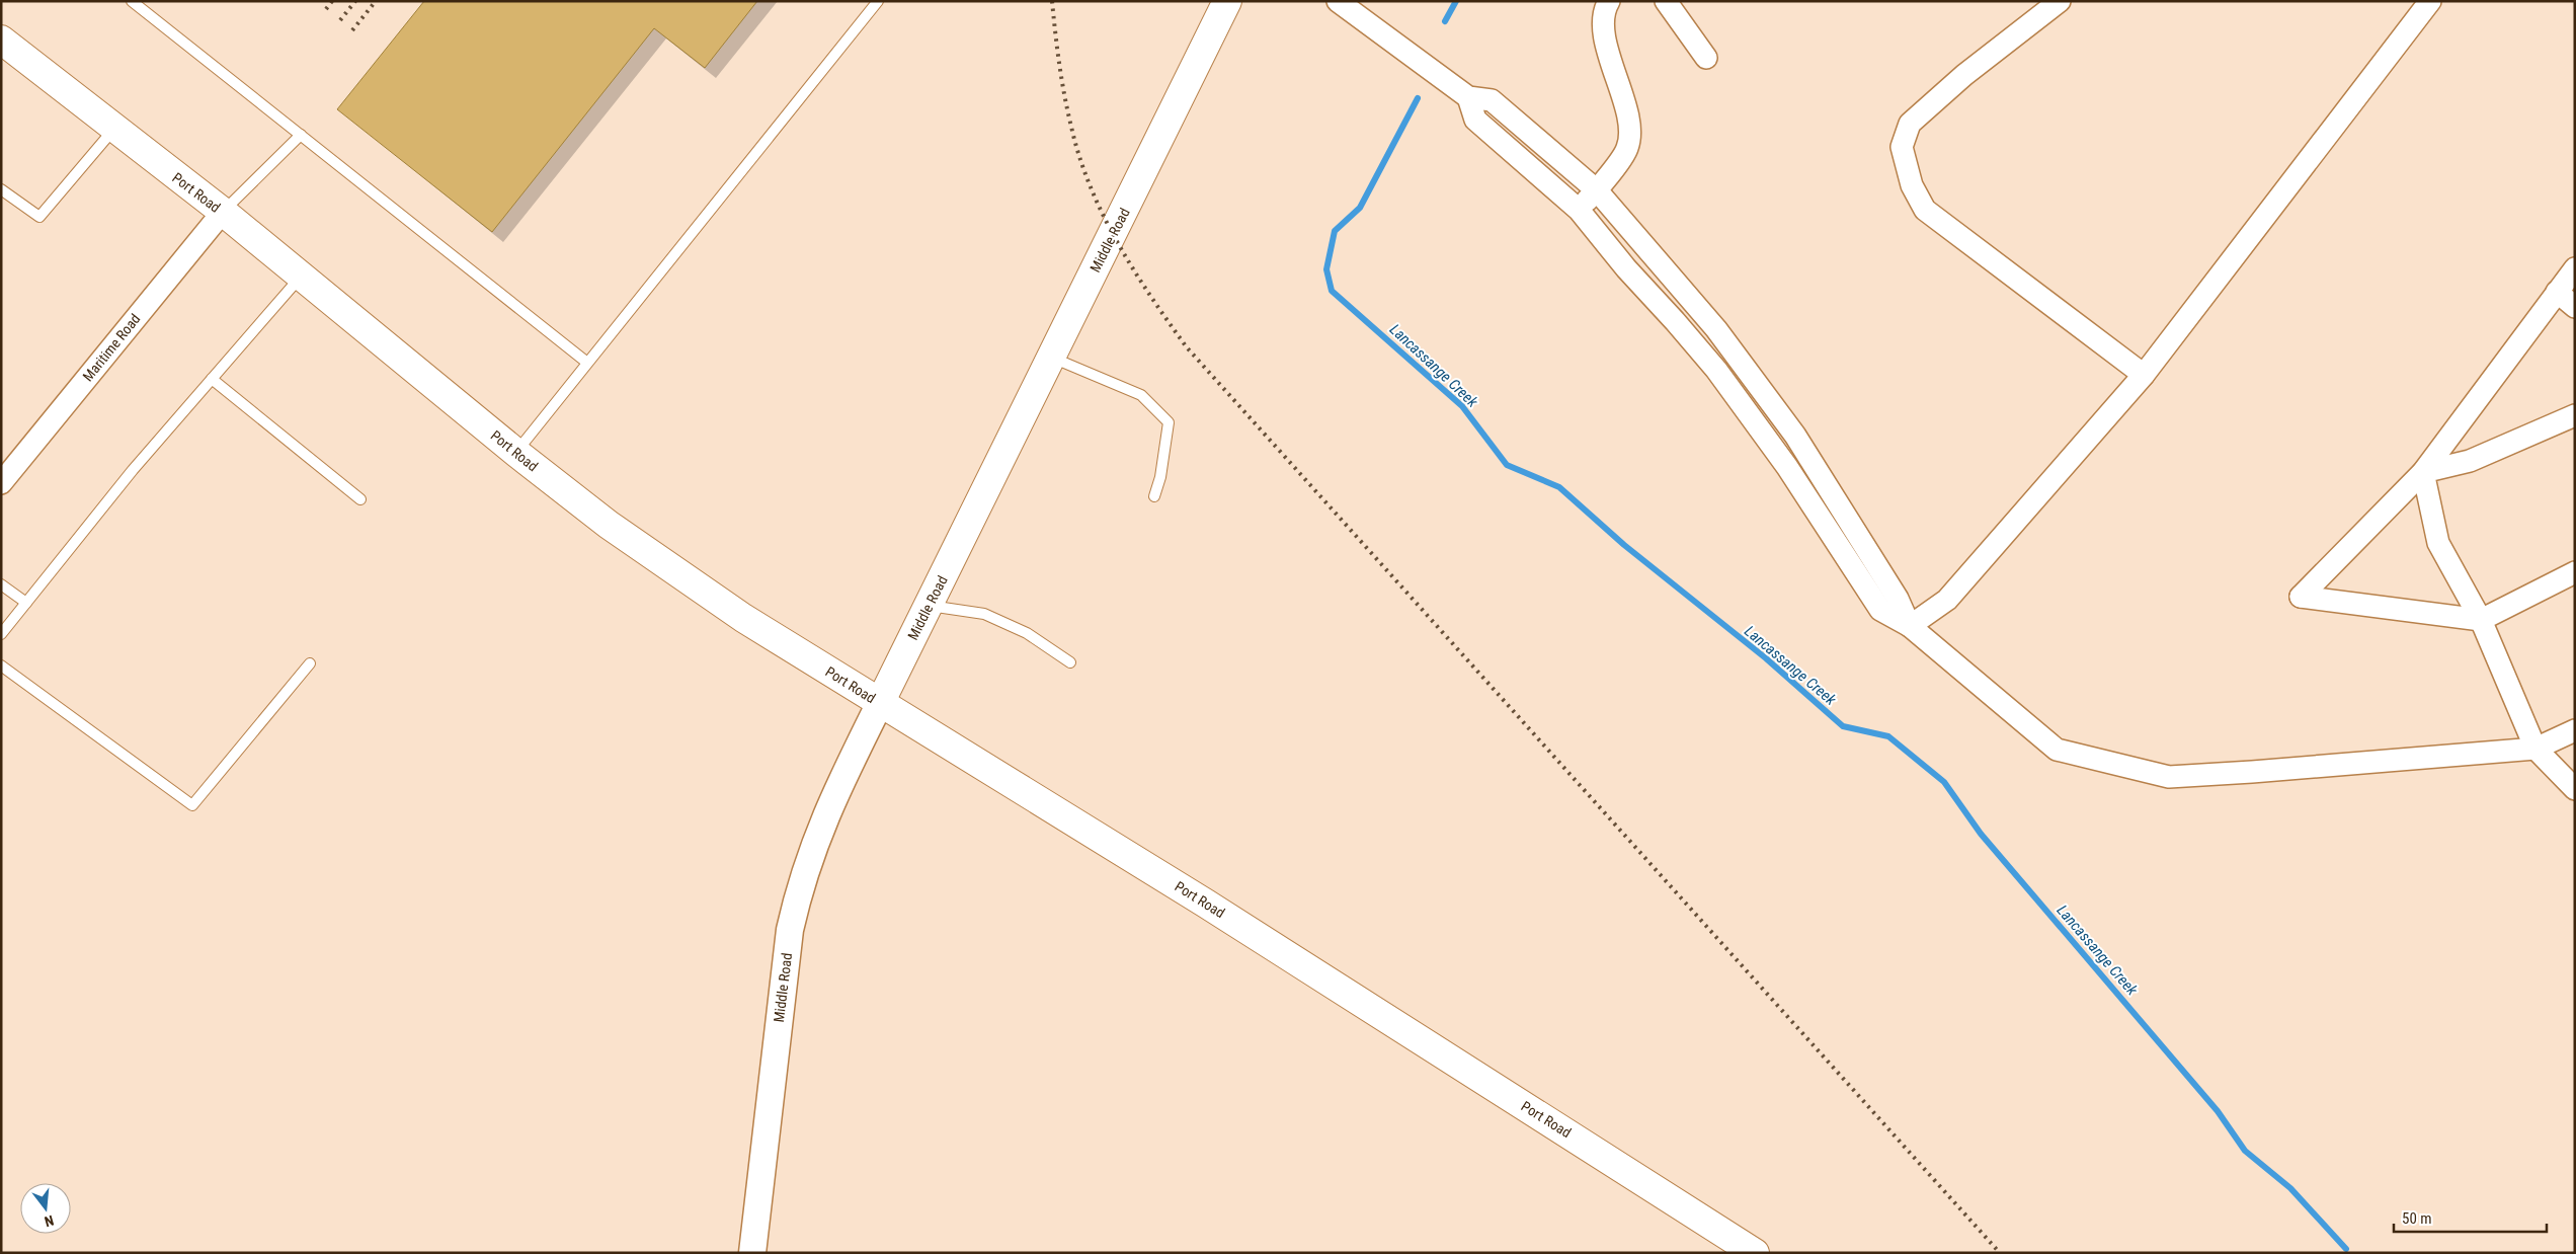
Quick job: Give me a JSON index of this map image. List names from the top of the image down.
{
  "streets": {
    "main road": ["Port Road", "Middle Road"],
    "street": ["Maritime Road"]
  },
  "crossings": [
    ["Port Road", "Middle Road"],
    ["Port Road", "Maritime Road"]
  ],
  "water": ["Lancassange Creek"],
  "scale_bar": "50 m",
  "north": "bottom"
}
